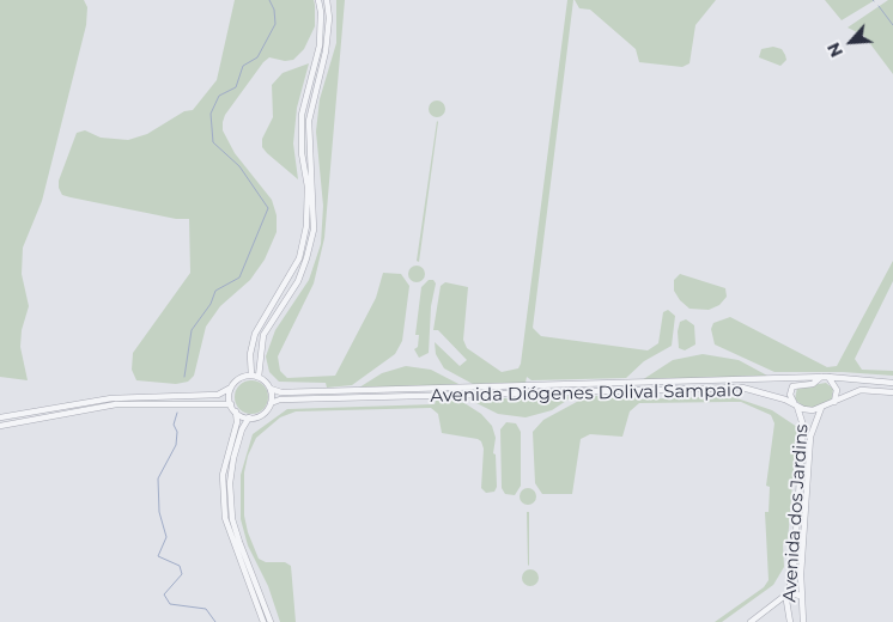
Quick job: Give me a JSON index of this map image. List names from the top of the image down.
{
  "streets": {
    "street": ["Avenida Diógenes Dolival Sampaio", "Avenida dos Jardins"]
  },
  "crossings": [
    ["Avenida Diógenes Dolival Sampaio", "Avenida dos Jardins"]
  ],
  "north": "bottom left"
}
